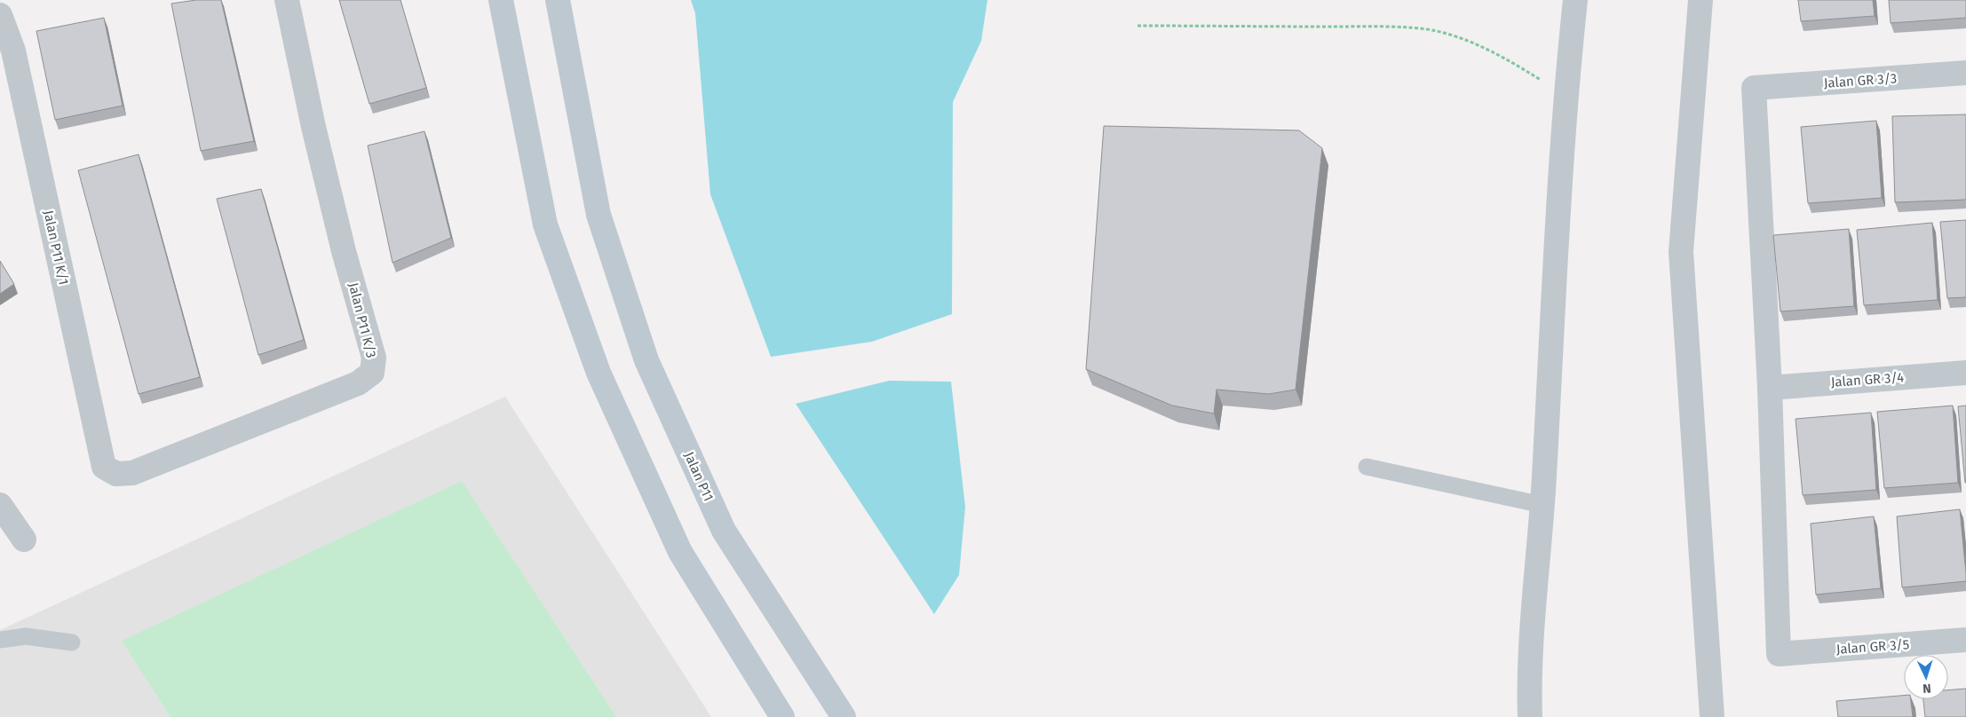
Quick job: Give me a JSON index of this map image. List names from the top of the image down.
{
  "streets": {
    "main road": ["Jalan P11"],
    "street": [
      "Jalan GR 3/3",
      "Jalan P11 K/1",
      "Jalan P11 K/3",
      "Jalan GR 3/4",
      "Jalan GR 3/5"
    ]
  },
  "crossings": [
    ["Jalan GR 3/3", "Jalan GR 3/4"],
    ["Jalan GR 3/3", "Jalan GR 3/5"],
    ["Jalan P11 K/1", "Jalan P11 K/3"],
    ["Jalan GR 3/4", "Jalan GR 3/5"]
  ],
  "north": "bottom"
}
